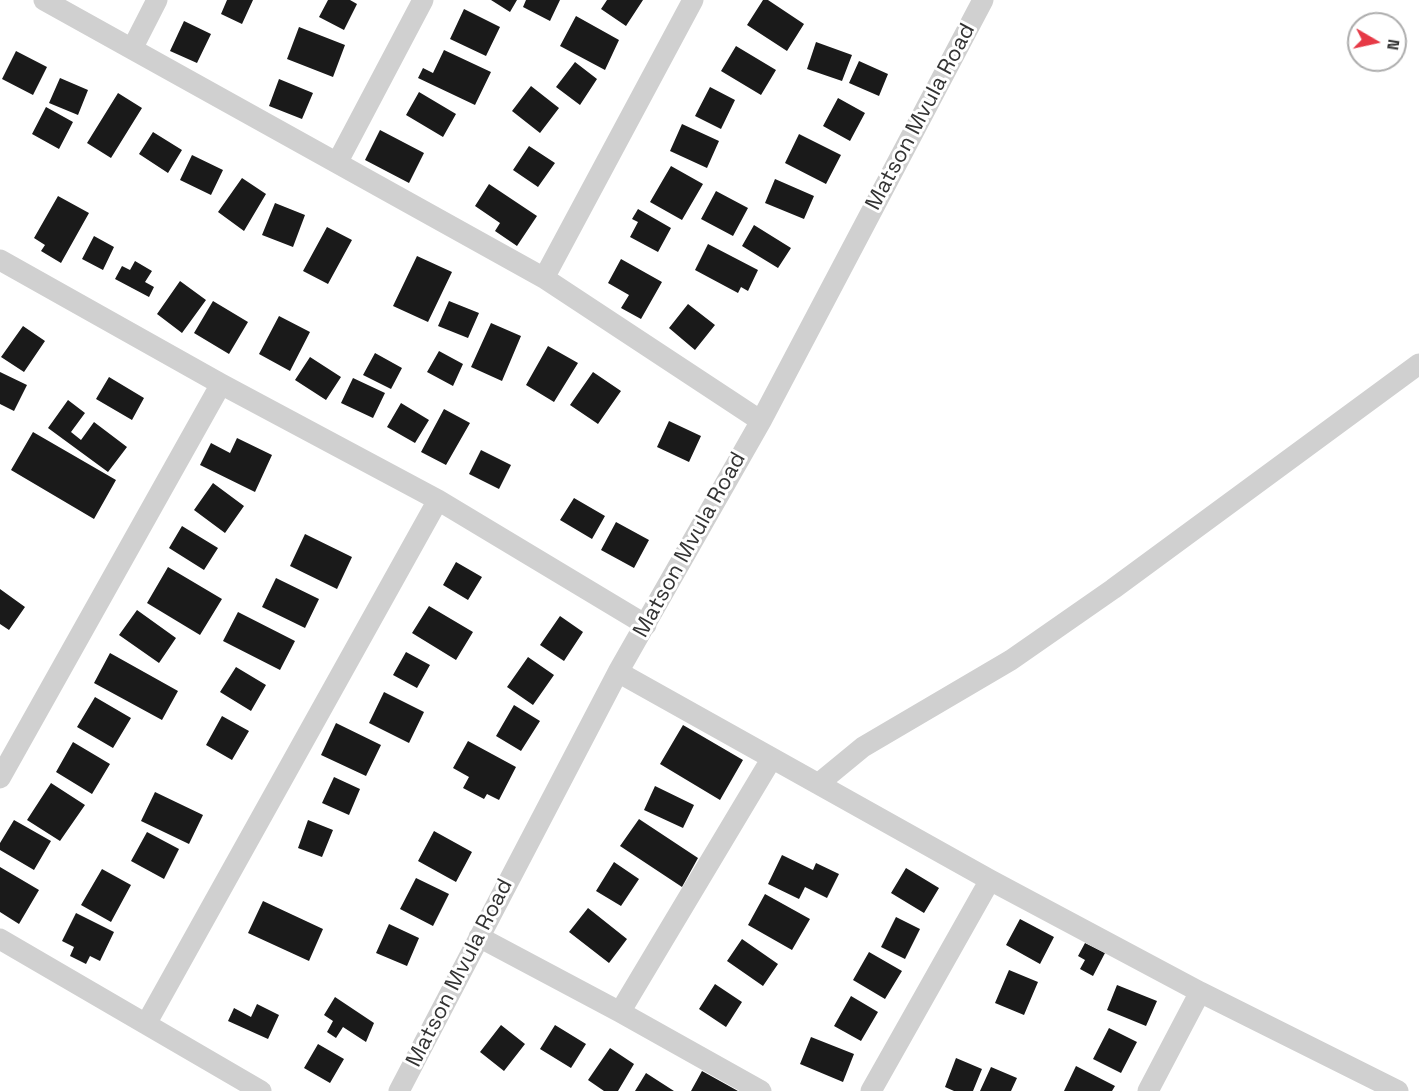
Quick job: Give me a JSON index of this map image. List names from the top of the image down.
{
  "streets": {
    "street": ["Matson Mvula Road"]
  },
  "north": "right"
}
